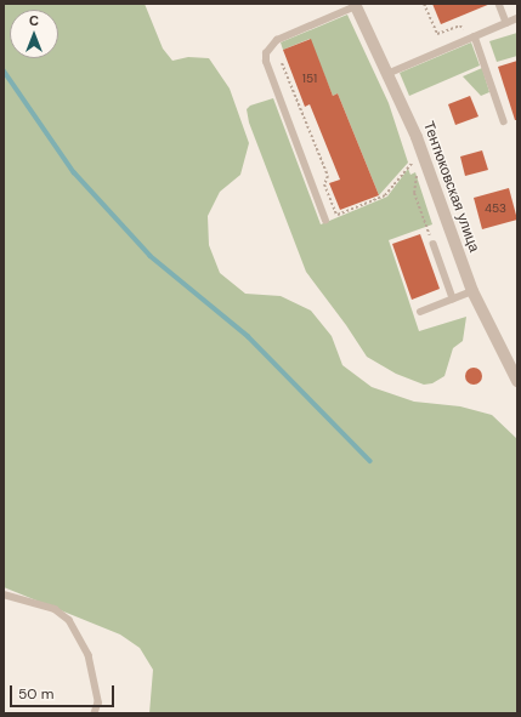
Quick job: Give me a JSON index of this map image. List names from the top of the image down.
{
  "streets": {
    "street": ["Тентюковская улица"]
  },
  "house_numbers": ["151", "453"],
  "scale_bar": "50 m",
  "north": "top"
}
